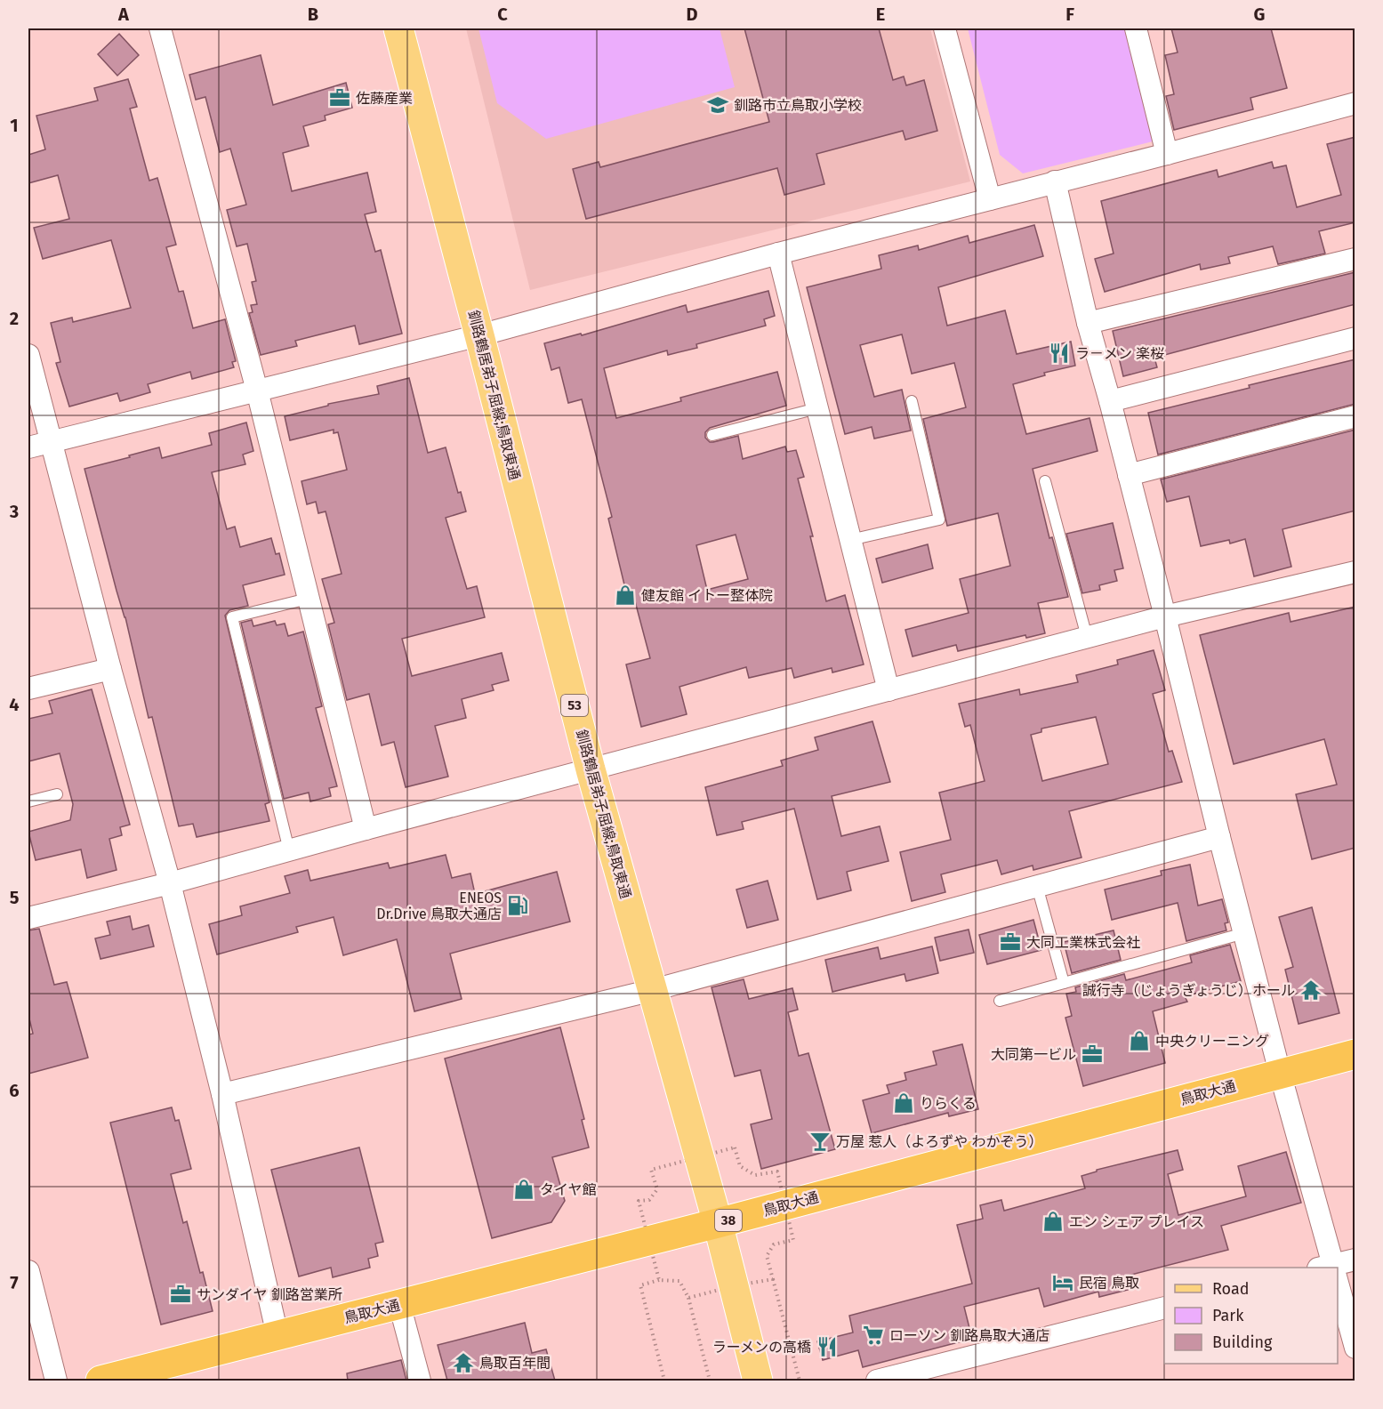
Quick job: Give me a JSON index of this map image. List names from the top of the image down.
{
  "streets": {
    "highway": ["鳥取大通", "38"],
    "main road": ["釧路鶴居弟子屈線;鳥取東通", "53"]
  },
  "crossings": [
    ["釧路鶴居弟子屈線;鳥取東通", "鳥取大通"]
  ],
  "places": {
    "office": [
      "佐藤産業",
      "大同工業株式会社",
      "大同第一ビル",
      "サンダイヤ 釧路営業所"
    ],
    "school or university": ["釧路市立鳥取小学校"],
    "restaurant": ["ラ－メン 楽桜", "ラーメンの高橋"],
    "shop": [
      "健友館 イトー整体院",
      "中央クリーニング",
      "りらくる",
      "タイヤ館",
      "エン シェア プレイス"
    ],
    "fuel station": ["ENEOS Dr.Drive 鳥取大通店"],
    "temple": ["誠行寺（じょうぎょうじ）ホール", "鳥取百年間"],
    "bar": ["万屋 惹人（よろずや わかぞう）"],
    "hotel": ["民宿 鳥取"],
    "supermarket": ["ローソン 釧路鳥取大通店"]
  },
  "legend": ["Road", "Park", "Building"],
  "grid": {
    "columns": [
      "A",
      "B",
      "C",
      "D",
      "E",
      "F",
      "G"
    ],
    "rows": [
      "1",
      "2",
      "3",
      "4",
      "5",
      "6",
      "7"
    ]
  }
}
